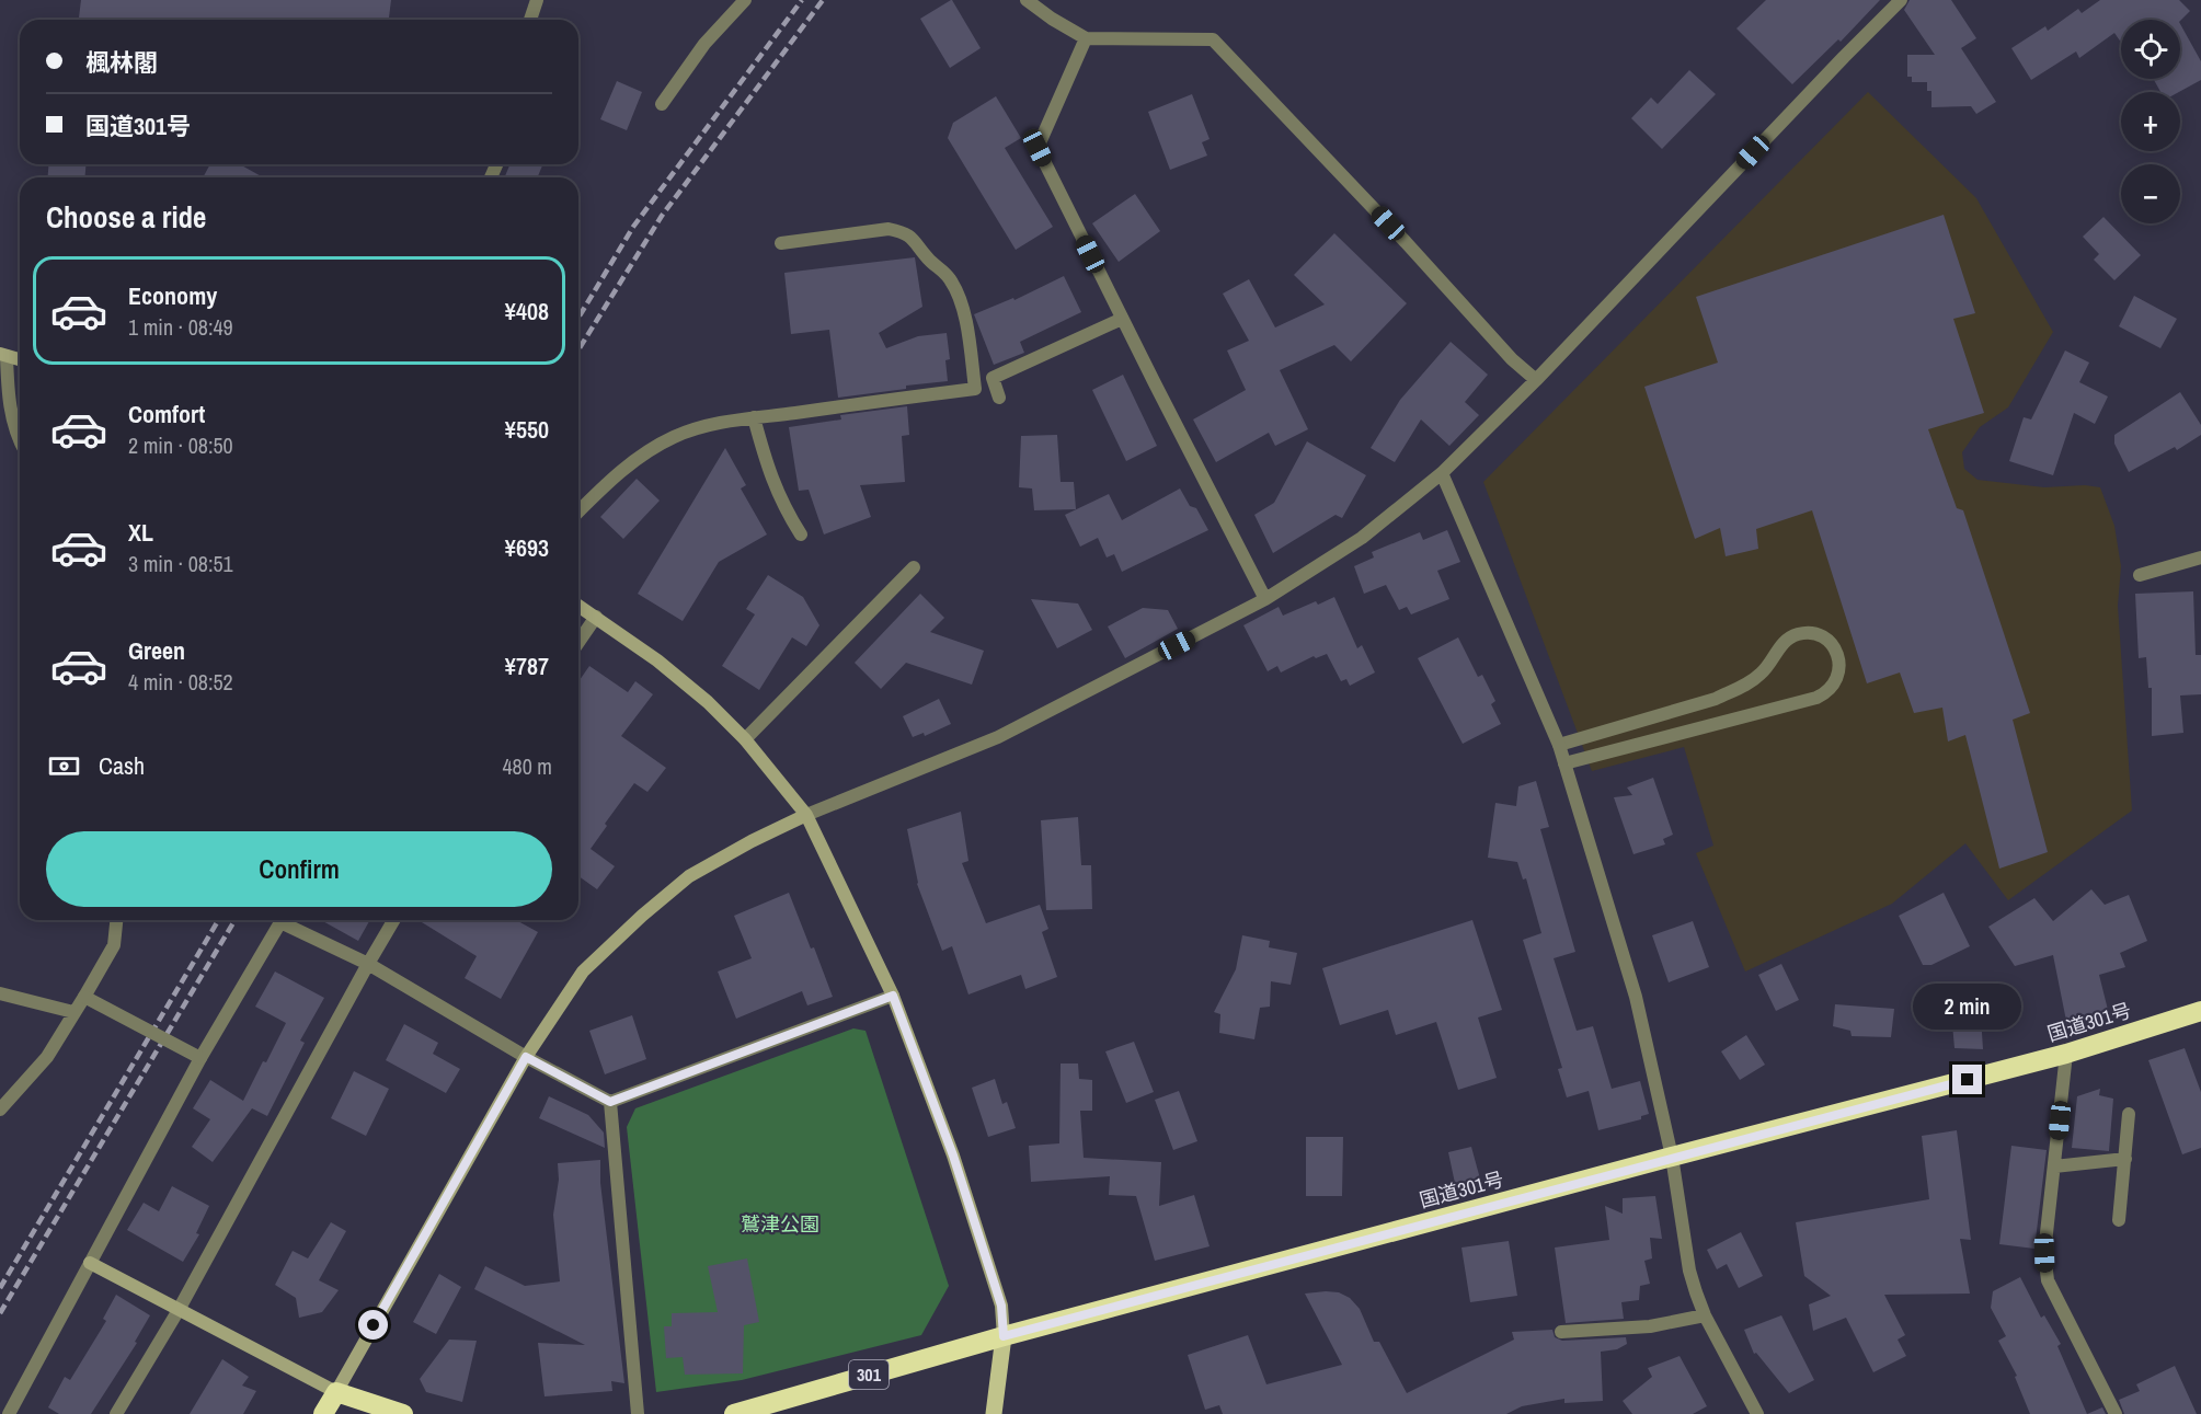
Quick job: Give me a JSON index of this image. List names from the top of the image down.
{
  "streets": {
    "highway": ["国道301号", "301"]
  },
  "parks": ["鷲津公園"],
  "page": {
    "map_buttons": ["+", "−"],
    "banner": ["楓林閣", "国道301号"],
    "heading": "Choose a ride",
    "list": [
      {
        "name": "Economy",
        "note": "1 min · 08:49",
        "value": "¥408"
      },
      {
        "name": "Comfort",
        "note": "2 min · 08:50",
        "value": "¥550"
      },
      {
        "name": "XL",
        "note": "3 min · 08:51",
        "value": "¥693"
      },
      {
        "name": "Green",
        "note": "4 min · 08:52",
        "value": "¥787"
      }
    ],
    "pay": ["Cash", "480 m"],
    "buttons": "Confirm",
    "bubble": "2 min"
  }
}
